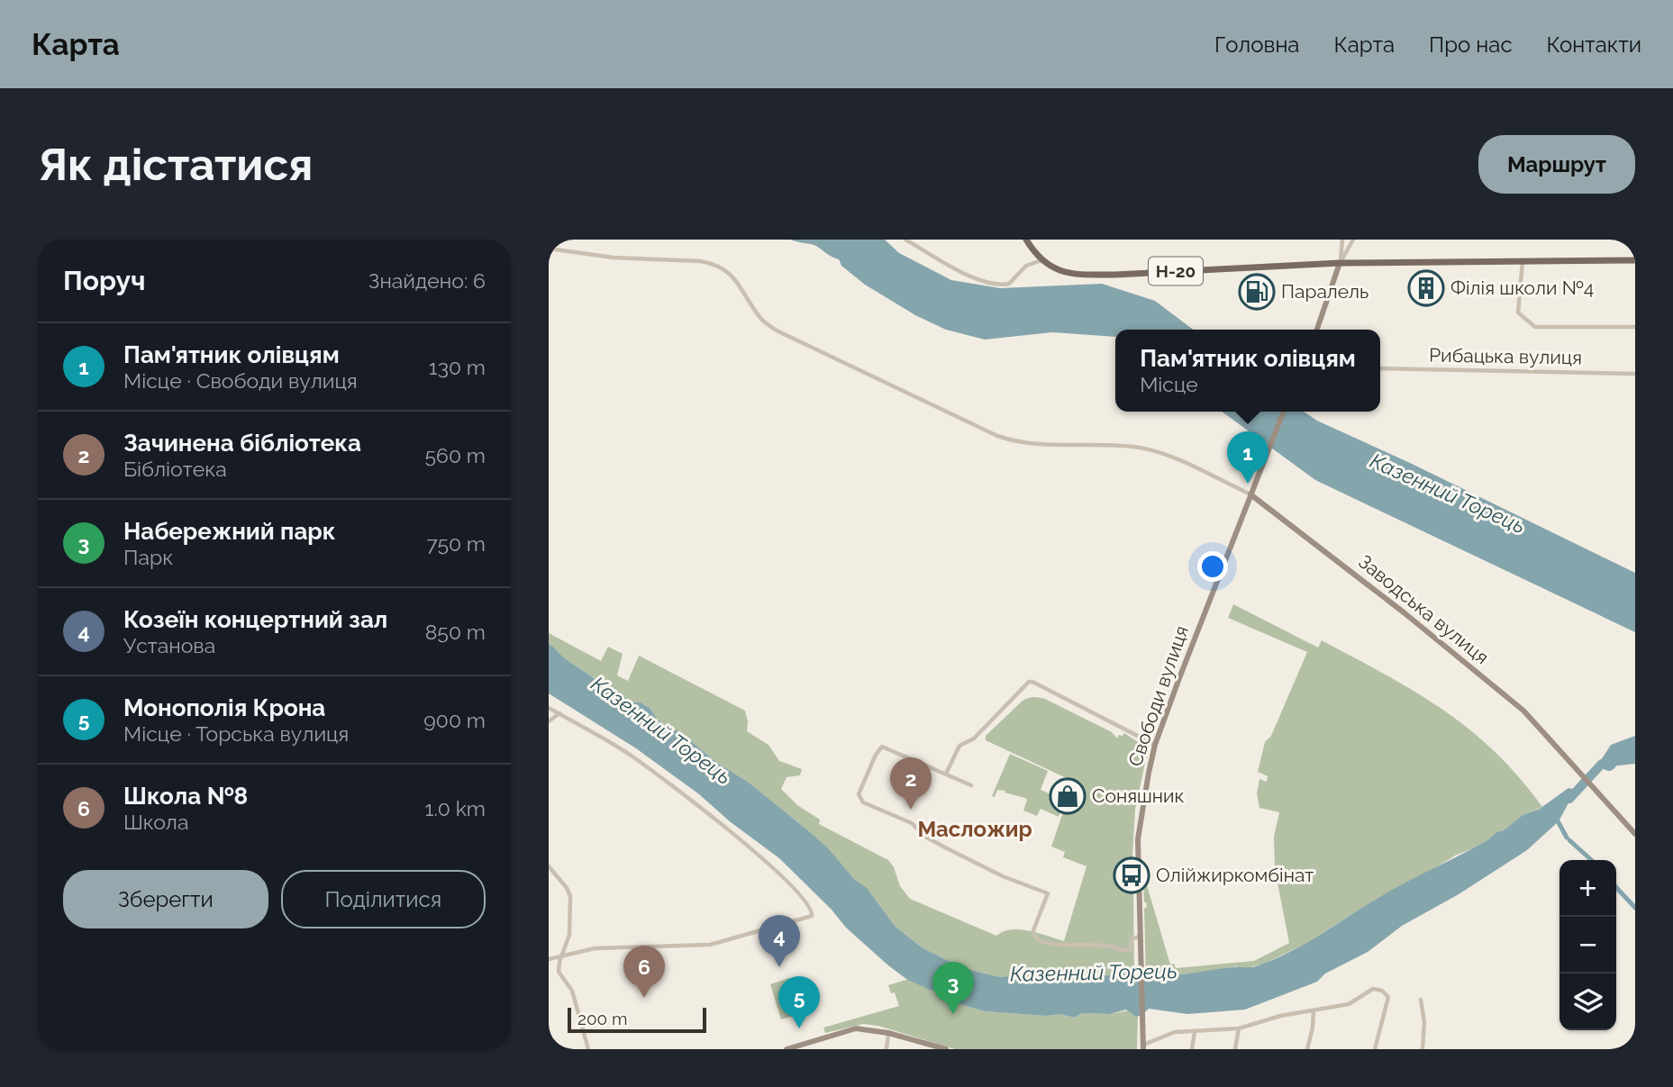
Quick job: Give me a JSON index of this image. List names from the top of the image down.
{
  "streets": {
    "main road": ["Н-20", "Заводська вулиця", "Свободи вулиця"],
    "street": ["Рибацька вулиця"]
  },
  "crossings": [
    ["Заводська вулиця", "Свободи вулиця"]
  ],
  "districts": ["Масложир"],
  "water": ["Казенний Торець"],
  "places": {
    "building": ["Філія школи №4"],
    "fuel station": ["Паралель"],
    "shop": ["Соняшник"],
    "bus stop": ["Олійжиркомбінат"]
  },
  "scale_bar": "200 m",
  "page": {
    "header": "Карта",
    "nav": [
      "Головна",
      "Карта",
      "Про нас",
      "Контакти"
    ],
    "buttons": [
      "Маршрут",
      ["Зберегти", "Поділитися"]
    ],
    "title": "Як дістатися",
    "heading": ["Поруч", "Знайдено: 6"],
    "list": [
      {
        "mark": "1",
        "name": "Пам'ятник олівцям",
        "note": "Місце · Свободи вулиця",
        "value": "130 m"
      },
      {
        "mark": "2",
        "name": "Зачинена бібліотека",
        "note": "Бібліотека",
        "value": "560 m"
      },
      {
        "mark": "3",
        "name": "Набережний парк",
        "note": "Парк",
        "value": "750 m"
      },
      {
        "mark": "4",
        "name": "Козеїн концертний зал",
        "note": "Установа",
        "value": "850 m"
      },
      {
        "mark": "5",
        "name": "Монополія Крона",
        "note": "Місце · Торська вулиця",
        "value": "900 m"
      },
      {
        "mark": "6",
        "name": "Школа №8",
        "note": "Школа",
        "value": "1.0 km"
      }
    ],
    "popup": ["Пам'ятник олівцям", "Місце"],
    "pins": [
      "1",
      "2",
      "4",
      "6",
      "3",
      "5"
    ],
    "map_buttons": ["+", "−"],
    "scale": "200 m"
  }
}
